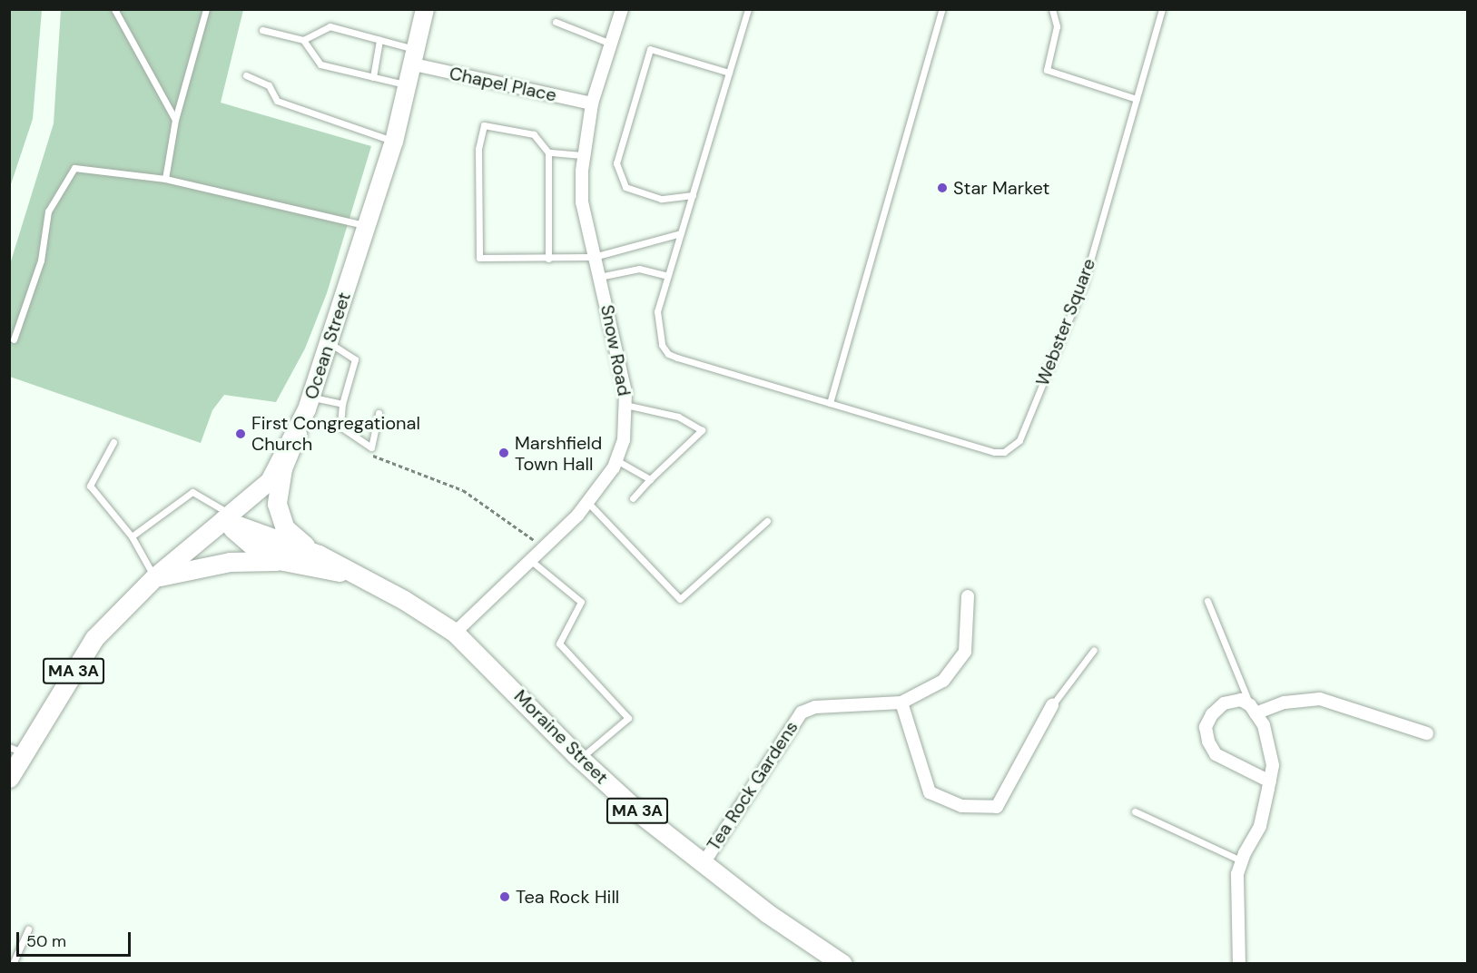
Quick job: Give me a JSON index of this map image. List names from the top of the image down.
{
  "streets": {
    "main road": ["Ocean Street", "MA 3A", "Moraine Street"],
    "street": ["Chapel Place", "Snow Road", "Tea Rock Gardens"],
    "lane": ["Webster Square"]
  },
  "crossings": [
    ["Chapel Place", "Ocean Street"],
    ["Chapel Place", "Snow Road"],
    ["Ocean Street", "MA 3A"],
    ["Ocean Street", "Moraine Street"],
    ["Snow Road", "Moraine Street"],
    ["MA 3A", "Moraine Street"],
    ["Moraine Street", "Tea Rock Gardens"]
  ],
  "places": [
    "Star Market",
    "First Congregational Church",
    "Marshfield Town Hall",
    "Tea Rock Hill"
  ],
  "scale_bar": "50 m"
}
